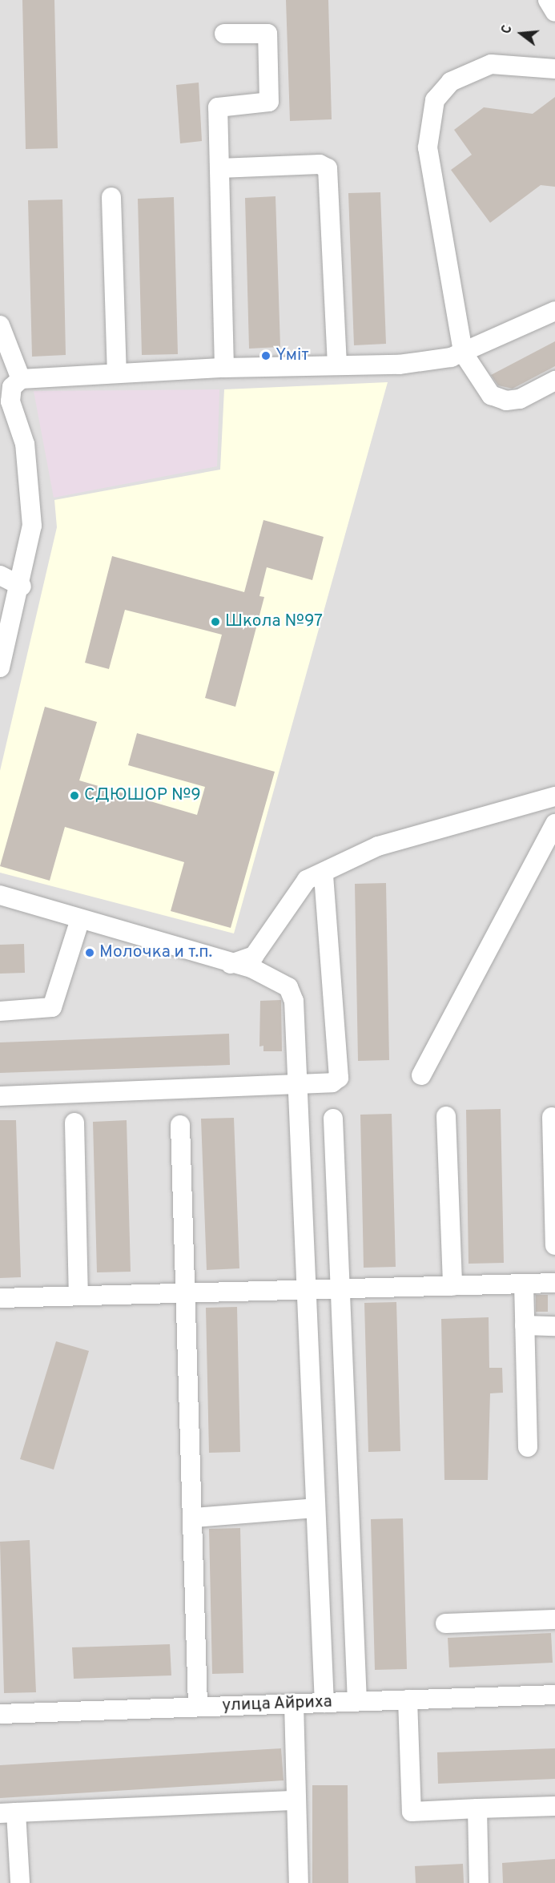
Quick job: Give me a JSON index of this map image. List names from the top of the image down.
{
  "streets": {
    "street": ["улица Айриха"]
  },
  "places": [
    "Үміт",
    "Школа №97",
    "СДЮШОР №9",
    "Молочка и т.п."
  ],
  "north": "left"
}
